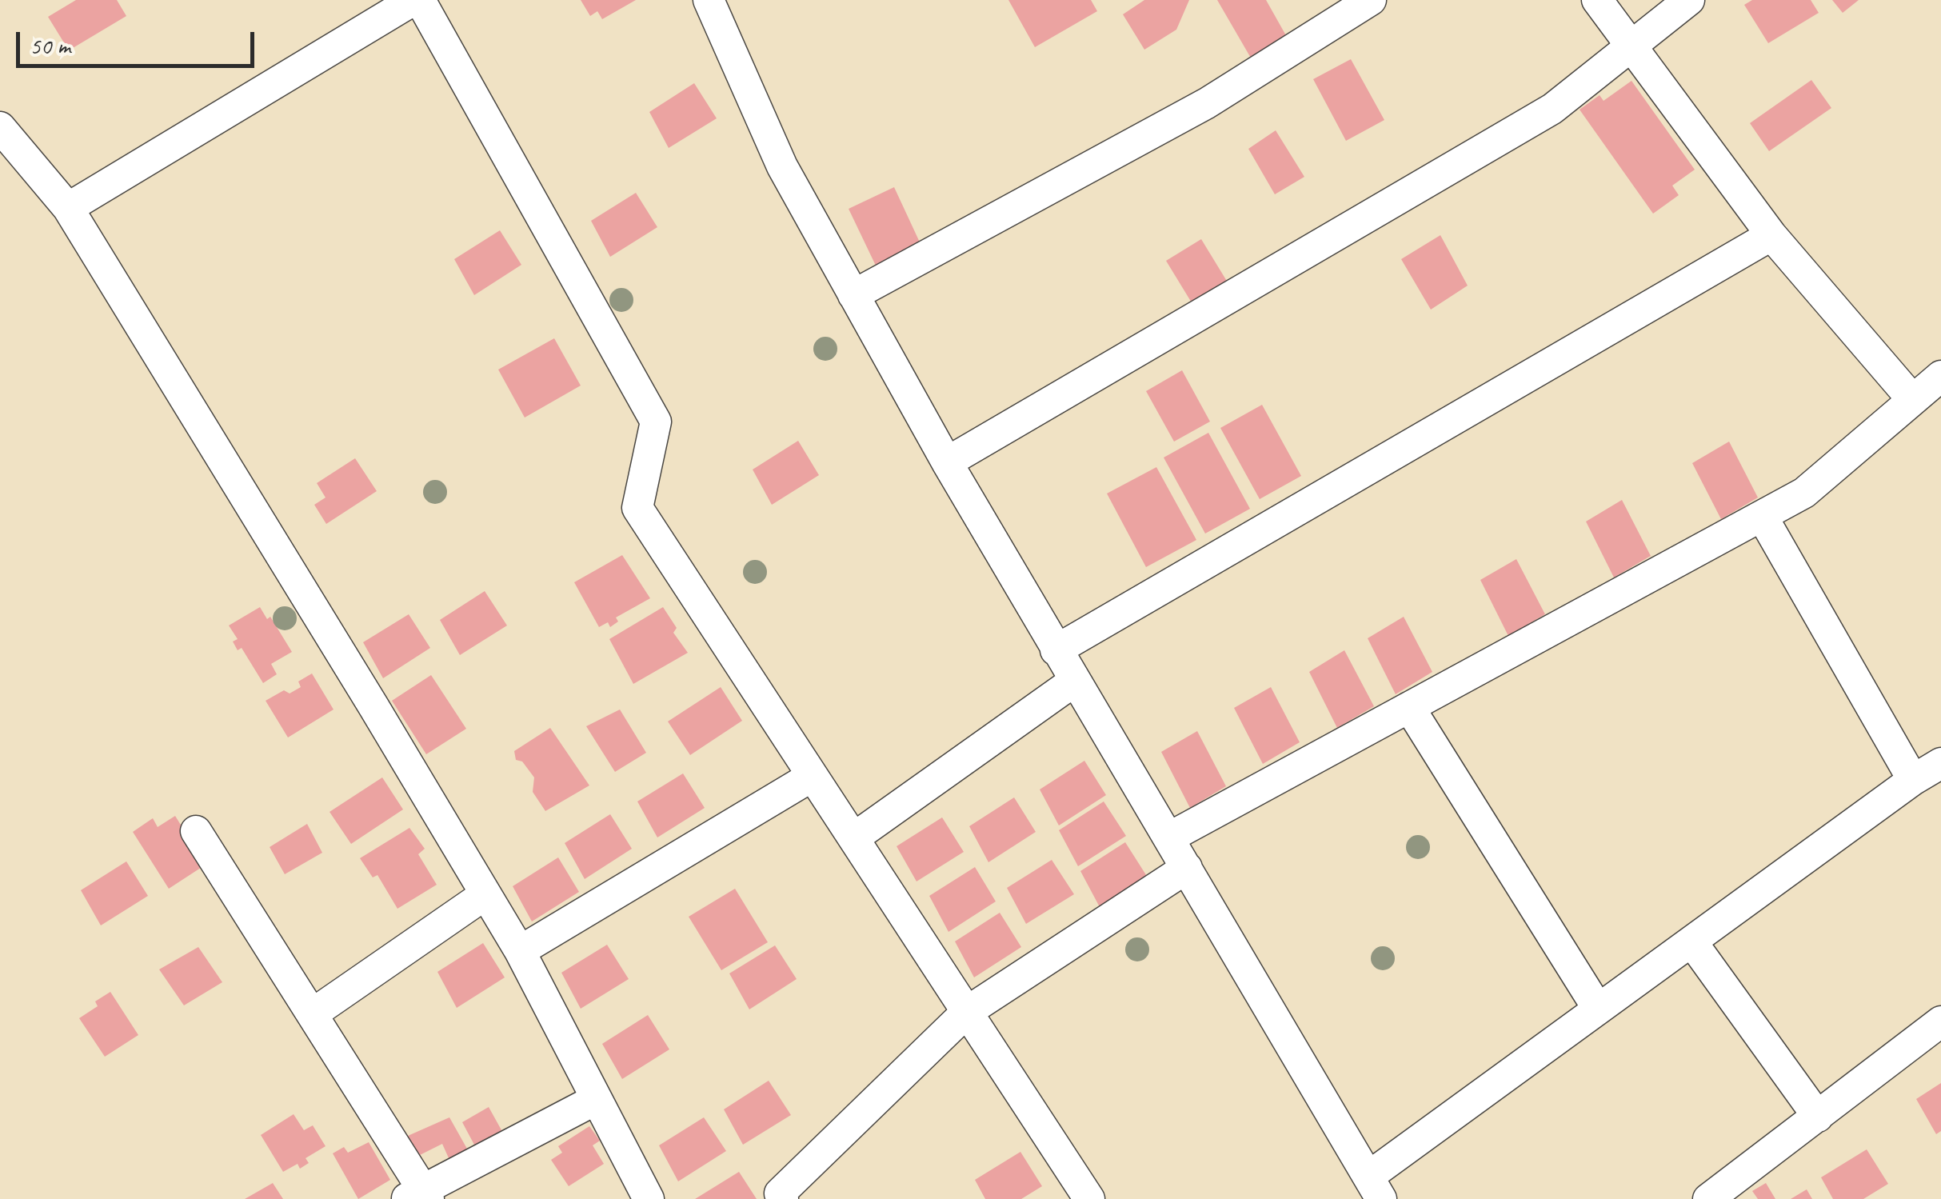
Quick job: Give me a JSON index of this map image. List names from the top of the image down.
{
  "scale_bar": "50 m"
}
